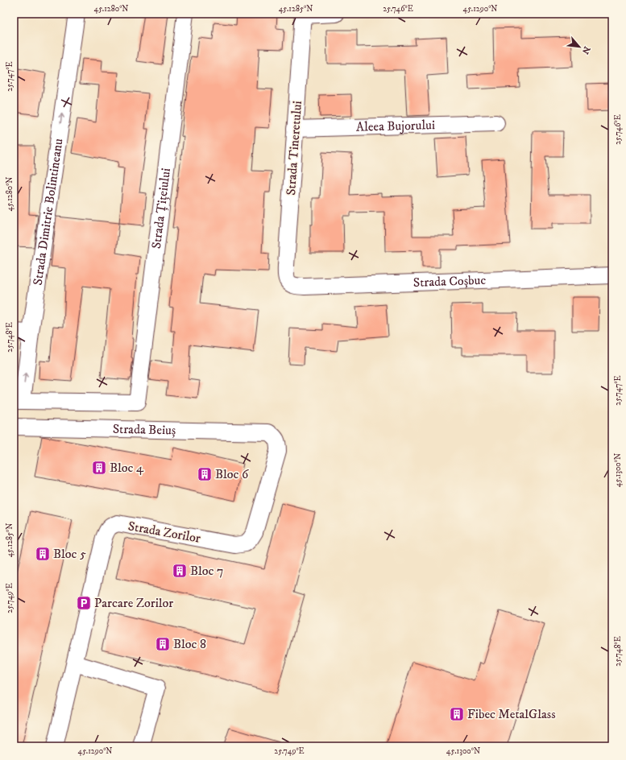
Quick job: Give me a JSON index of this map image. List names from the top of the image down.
{
  "streets": {
    "street": [
      "Aleea Bujorului",
      "Strada Tineretului",
      "Strada Țițeiului",
      "Strada Dimitrie Bolintineanu",
      "Strada Coșbuc",
      "Strada Beiuș",
      "Strada Zorilor"
    ]
  },
  "crossings": [
    ["Aleea Bujorului", "Strada Tineretului"],
    ["Strada Tineretului", "Strada Coșbuc"],
    ["Strada Țițeiului", "Strada Dimitrie Bolintineanu"],
    ["Strada Beiuș", "Strada Zorilor"]
  ],
  "one_way": ["Strada Dimitrie Bolintineanu"],
  "places": {
    "building": [
      "Bloc 4",
      "Bloc 6",
      "Bloc 5",
      "Bloc 7",
      "Bloc 8",
      "Fibec MetalGlass"
    ],
    "parking": ["Parcare Zorilor"]
  },
  "north": "bottom right",
  "coordinates": [
    "45.1280°N",
    "45.1285°N",
    "25.746°E",
    "45.1290°N",
    "25.747°E",
    "25.748°E",
    "45.1300°N",
    "25.749°E"
  ]
}
